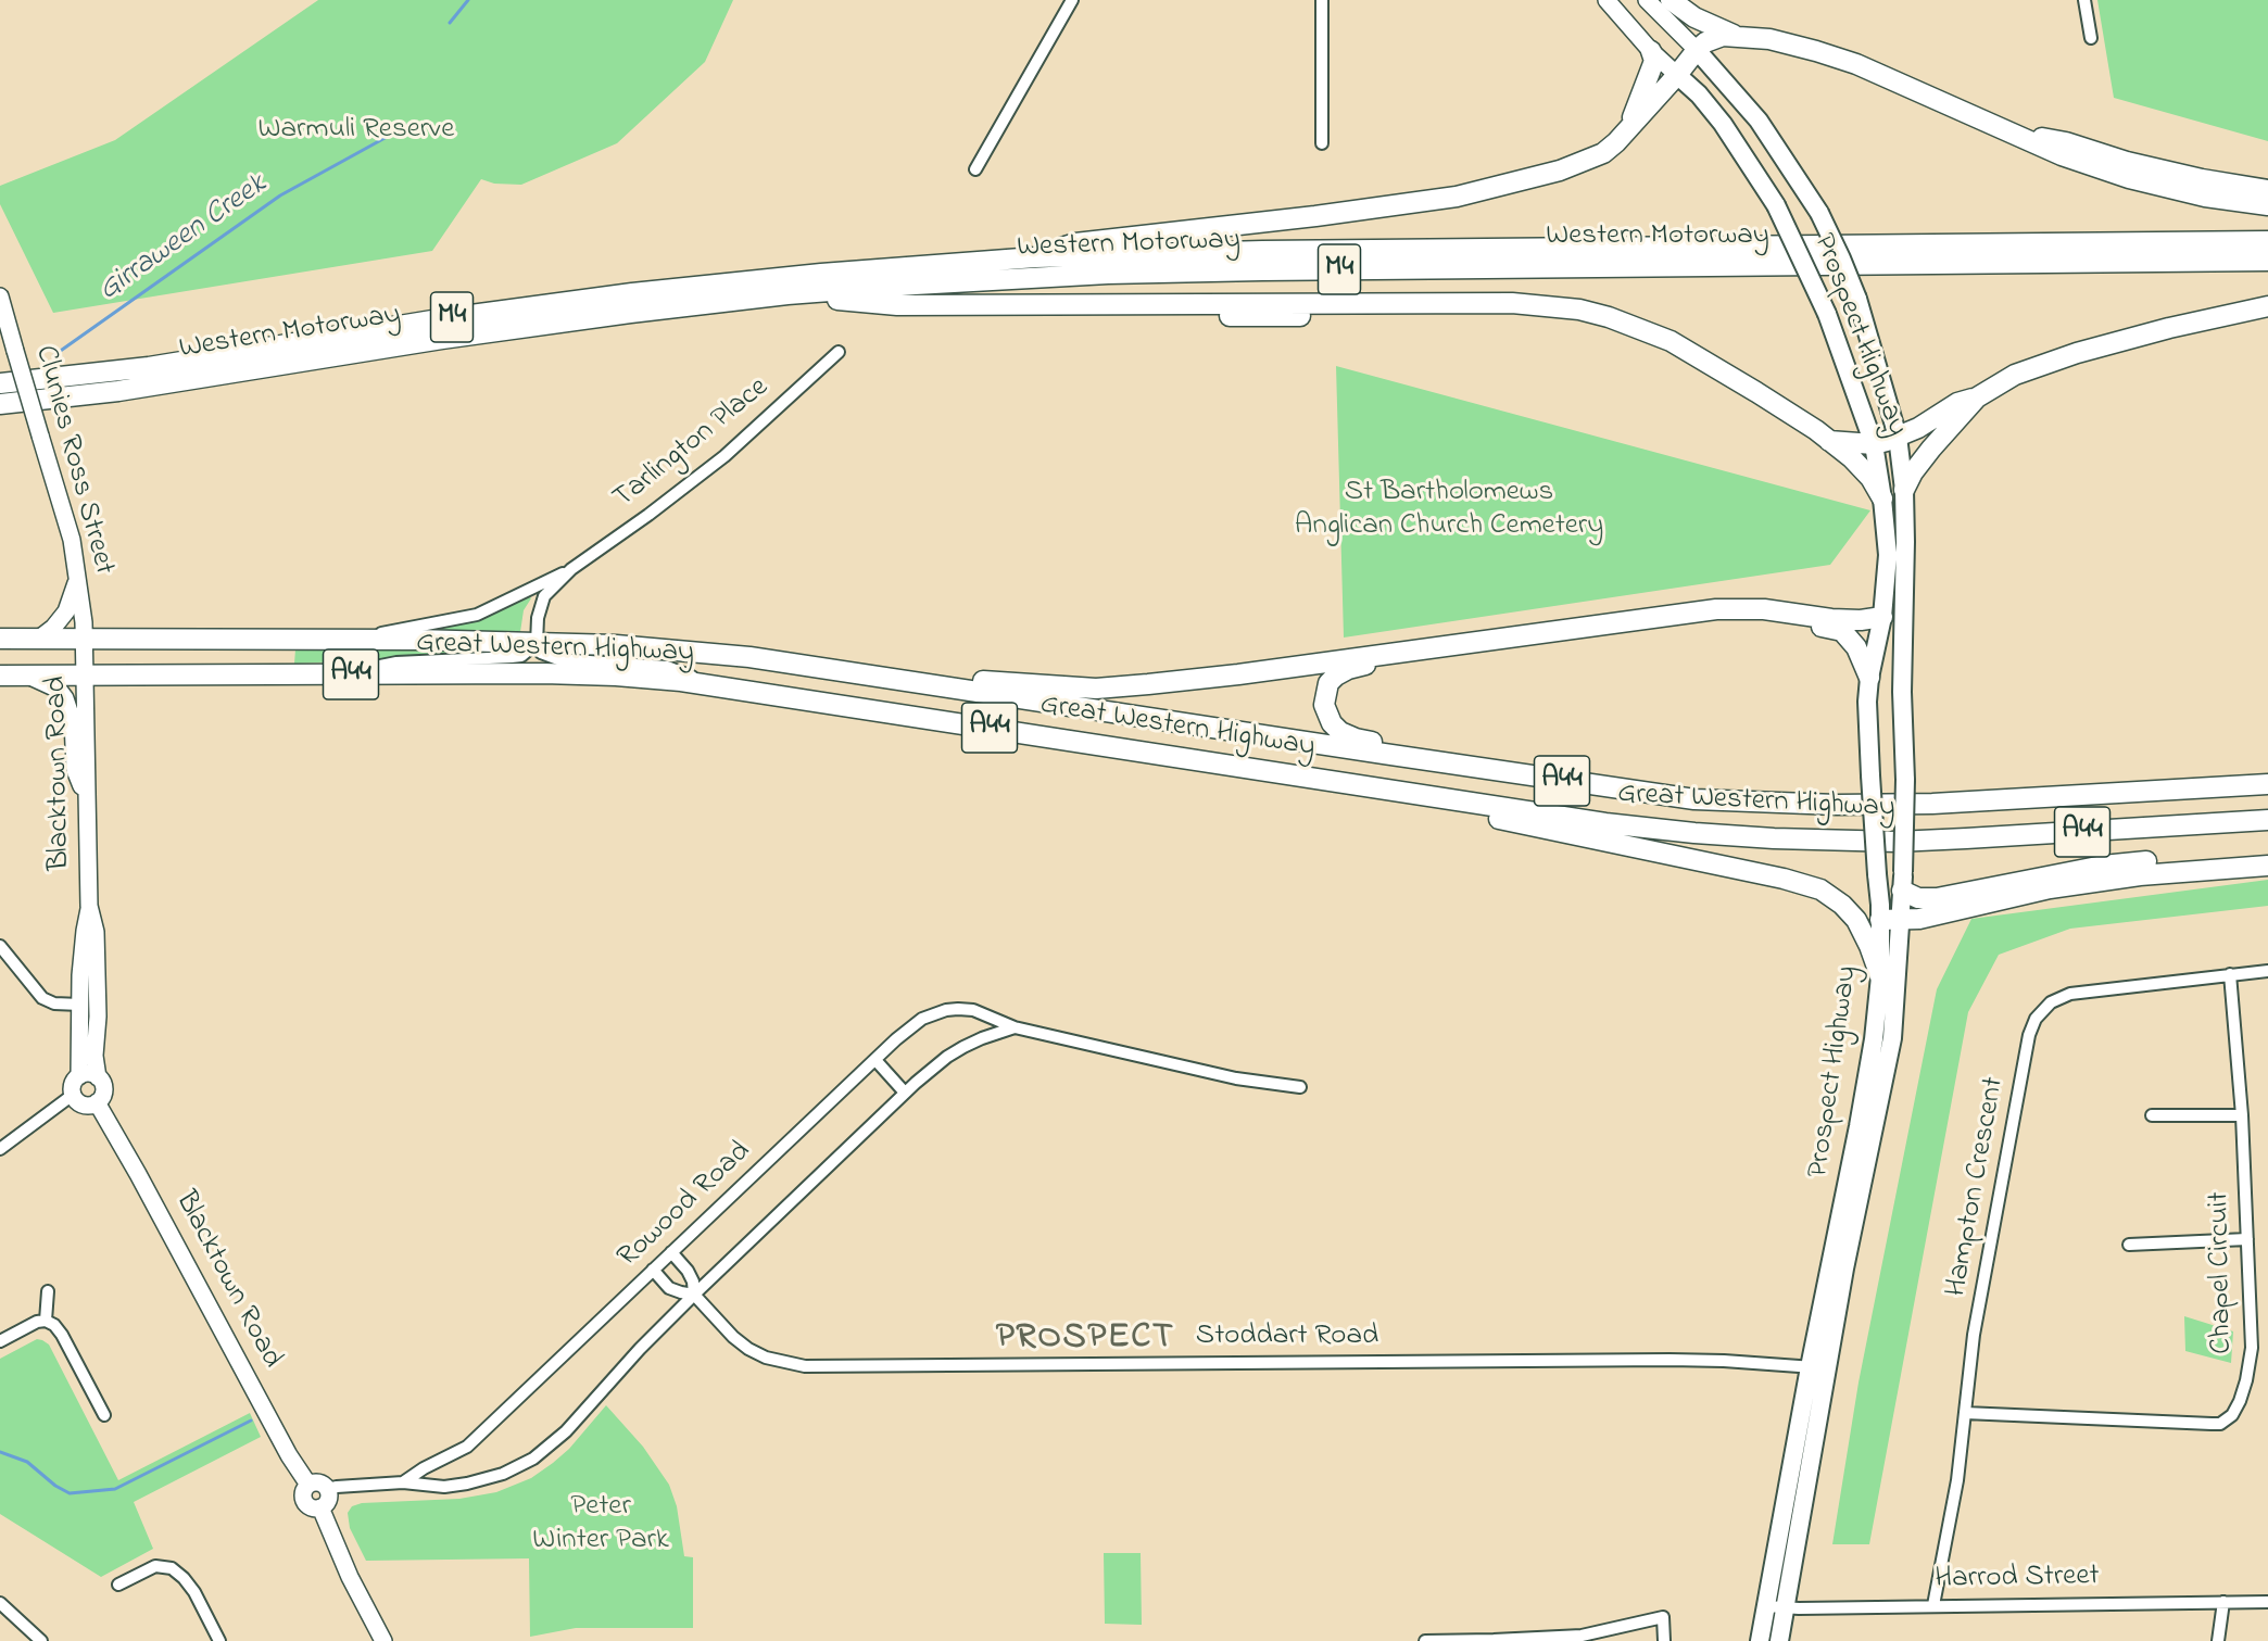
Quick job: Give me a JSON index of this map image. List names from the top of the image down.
{
  "streets": {
    "highway": [
      "Western Motorway",
      "M4",
      "Great Western Highway",
      "A44"
    ],
    "main road": ["Prospect Highway", "Clunies Ross Street", "Blacktown Road"],
    "street": [
      "Tarlington Place",
      "Hampton Crescent",
      "Rowood Road",
      "Chapel Circuit",
      "Stoddart Road",
      "Harrod Street"
    ]
  },
  "crossings": [
    ["Prospect Highway", "Stoddart Road"],
    ["Prospect Highway", "Harrod Street"],
    ["Tarlington Place", "Great Western Highway"],
    ["Clunies Ross Street", "Great Western Highway"],
    ["Clunies Ross Street", "Blacktown Road"],
    ["Great Western Highway", "Blacktown Road"],
    ["Hampton Crescent", "Chapel Circuit"],
    ["Hampton Crescent", "Harrod Street"],
    ["Rowood Road", "Stoddart Road"]
  ],
  "districts": ["PROSPECT"],
  "water": ["Girraween Creek"],
  "parks": ["Warmuli Reserve", "St Bartholomews Anglican Church Cemetery", "Peter Winter Park"]
}
